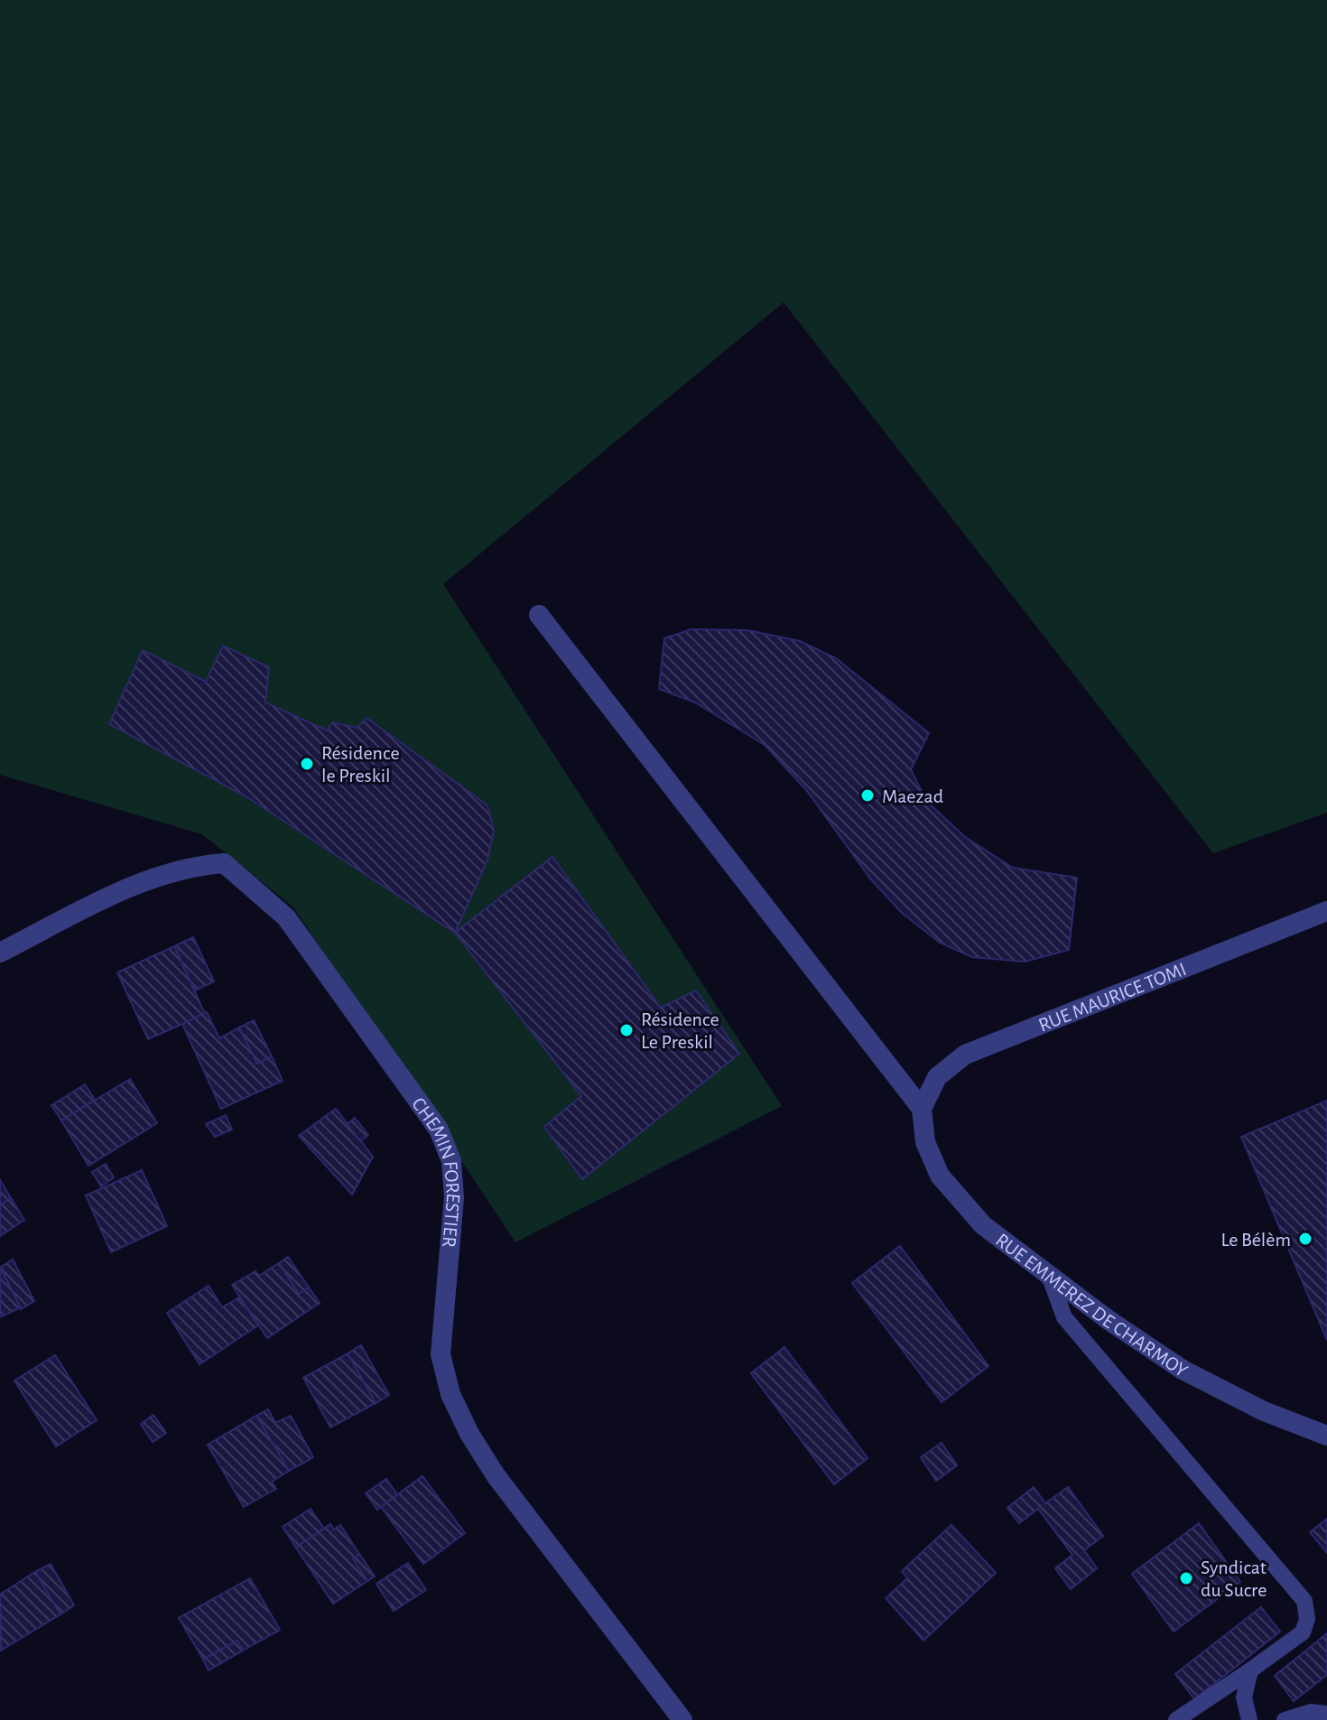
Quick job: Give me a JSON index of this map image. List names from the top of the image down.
{
  "streets": {
    "street": ["RUE MAURICE TOMI", "CHEMIN FORESTIER", "RUE EMMEREZ DE CHARMOY"]
  },
  "crossings": [
    ["RUE MAURICE TOMI", "RUE EMMEREZ DE CHARMOY"]
  ],
  "places": [
    "Résidence le Preskil",
    "Maezad",
    "Résidence Le Preskil",
    "Le Bélèm",
    "Syndicat du Sucre"
  ]
}
